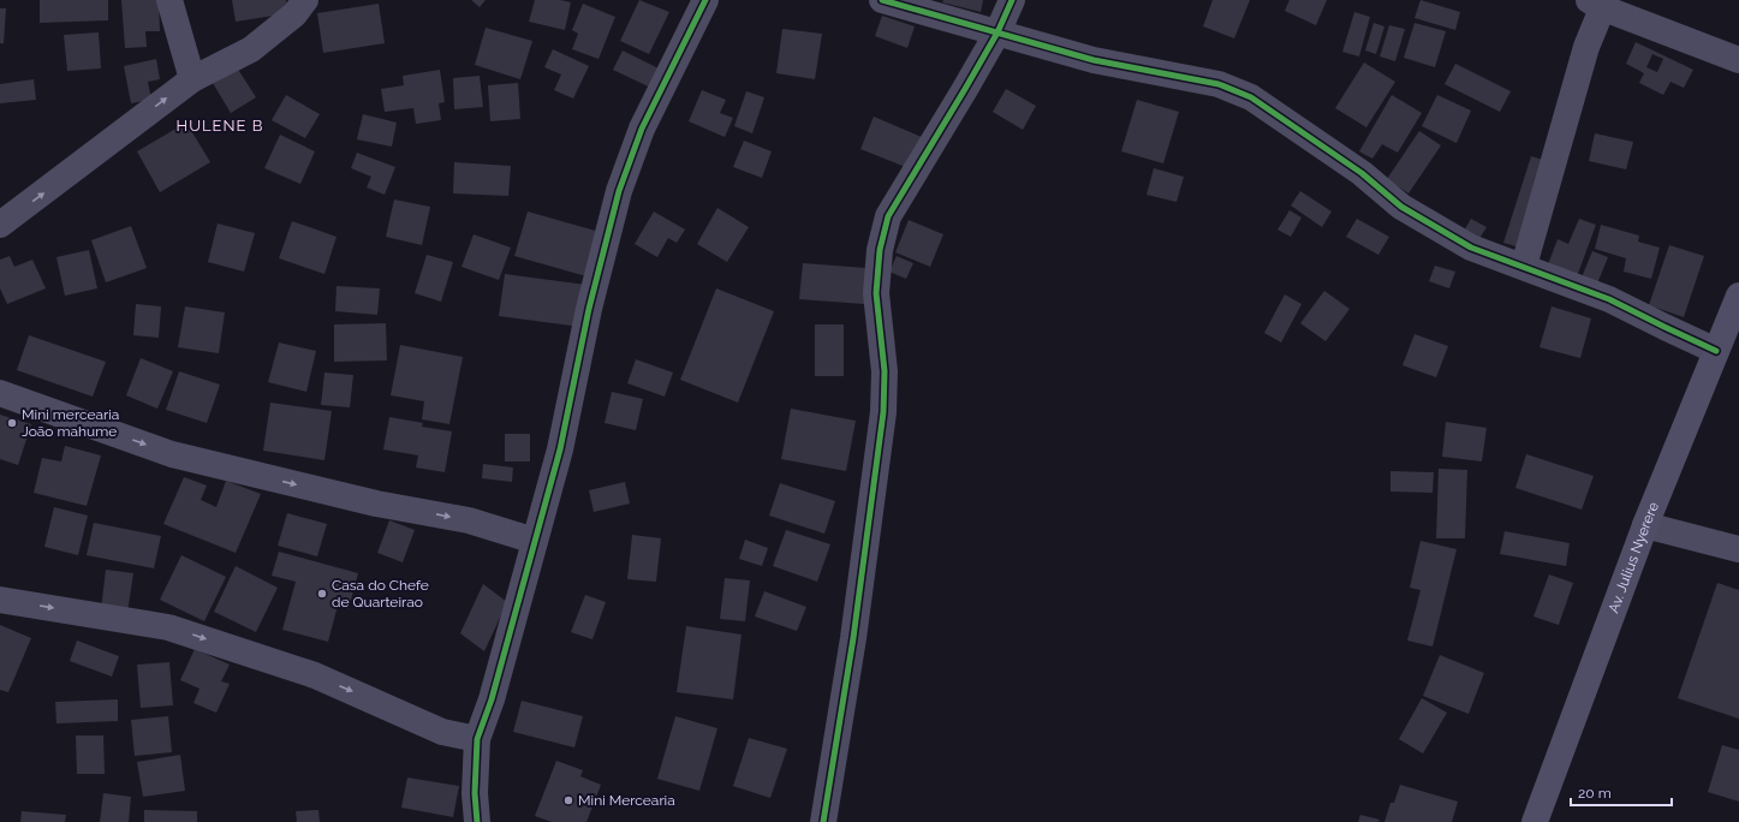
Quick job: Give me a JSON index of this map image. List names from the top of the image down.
{
  "streets": {
    "main road": ["Av. Julius Nyerere"]
  },
  "districts": ["HULENE B"],
  "places": ["Mini mercearia João mahume", "Casa do Chefe de Quarteirao", "Mini Mercearia"],
  "scale_bar": "20 m"
}
